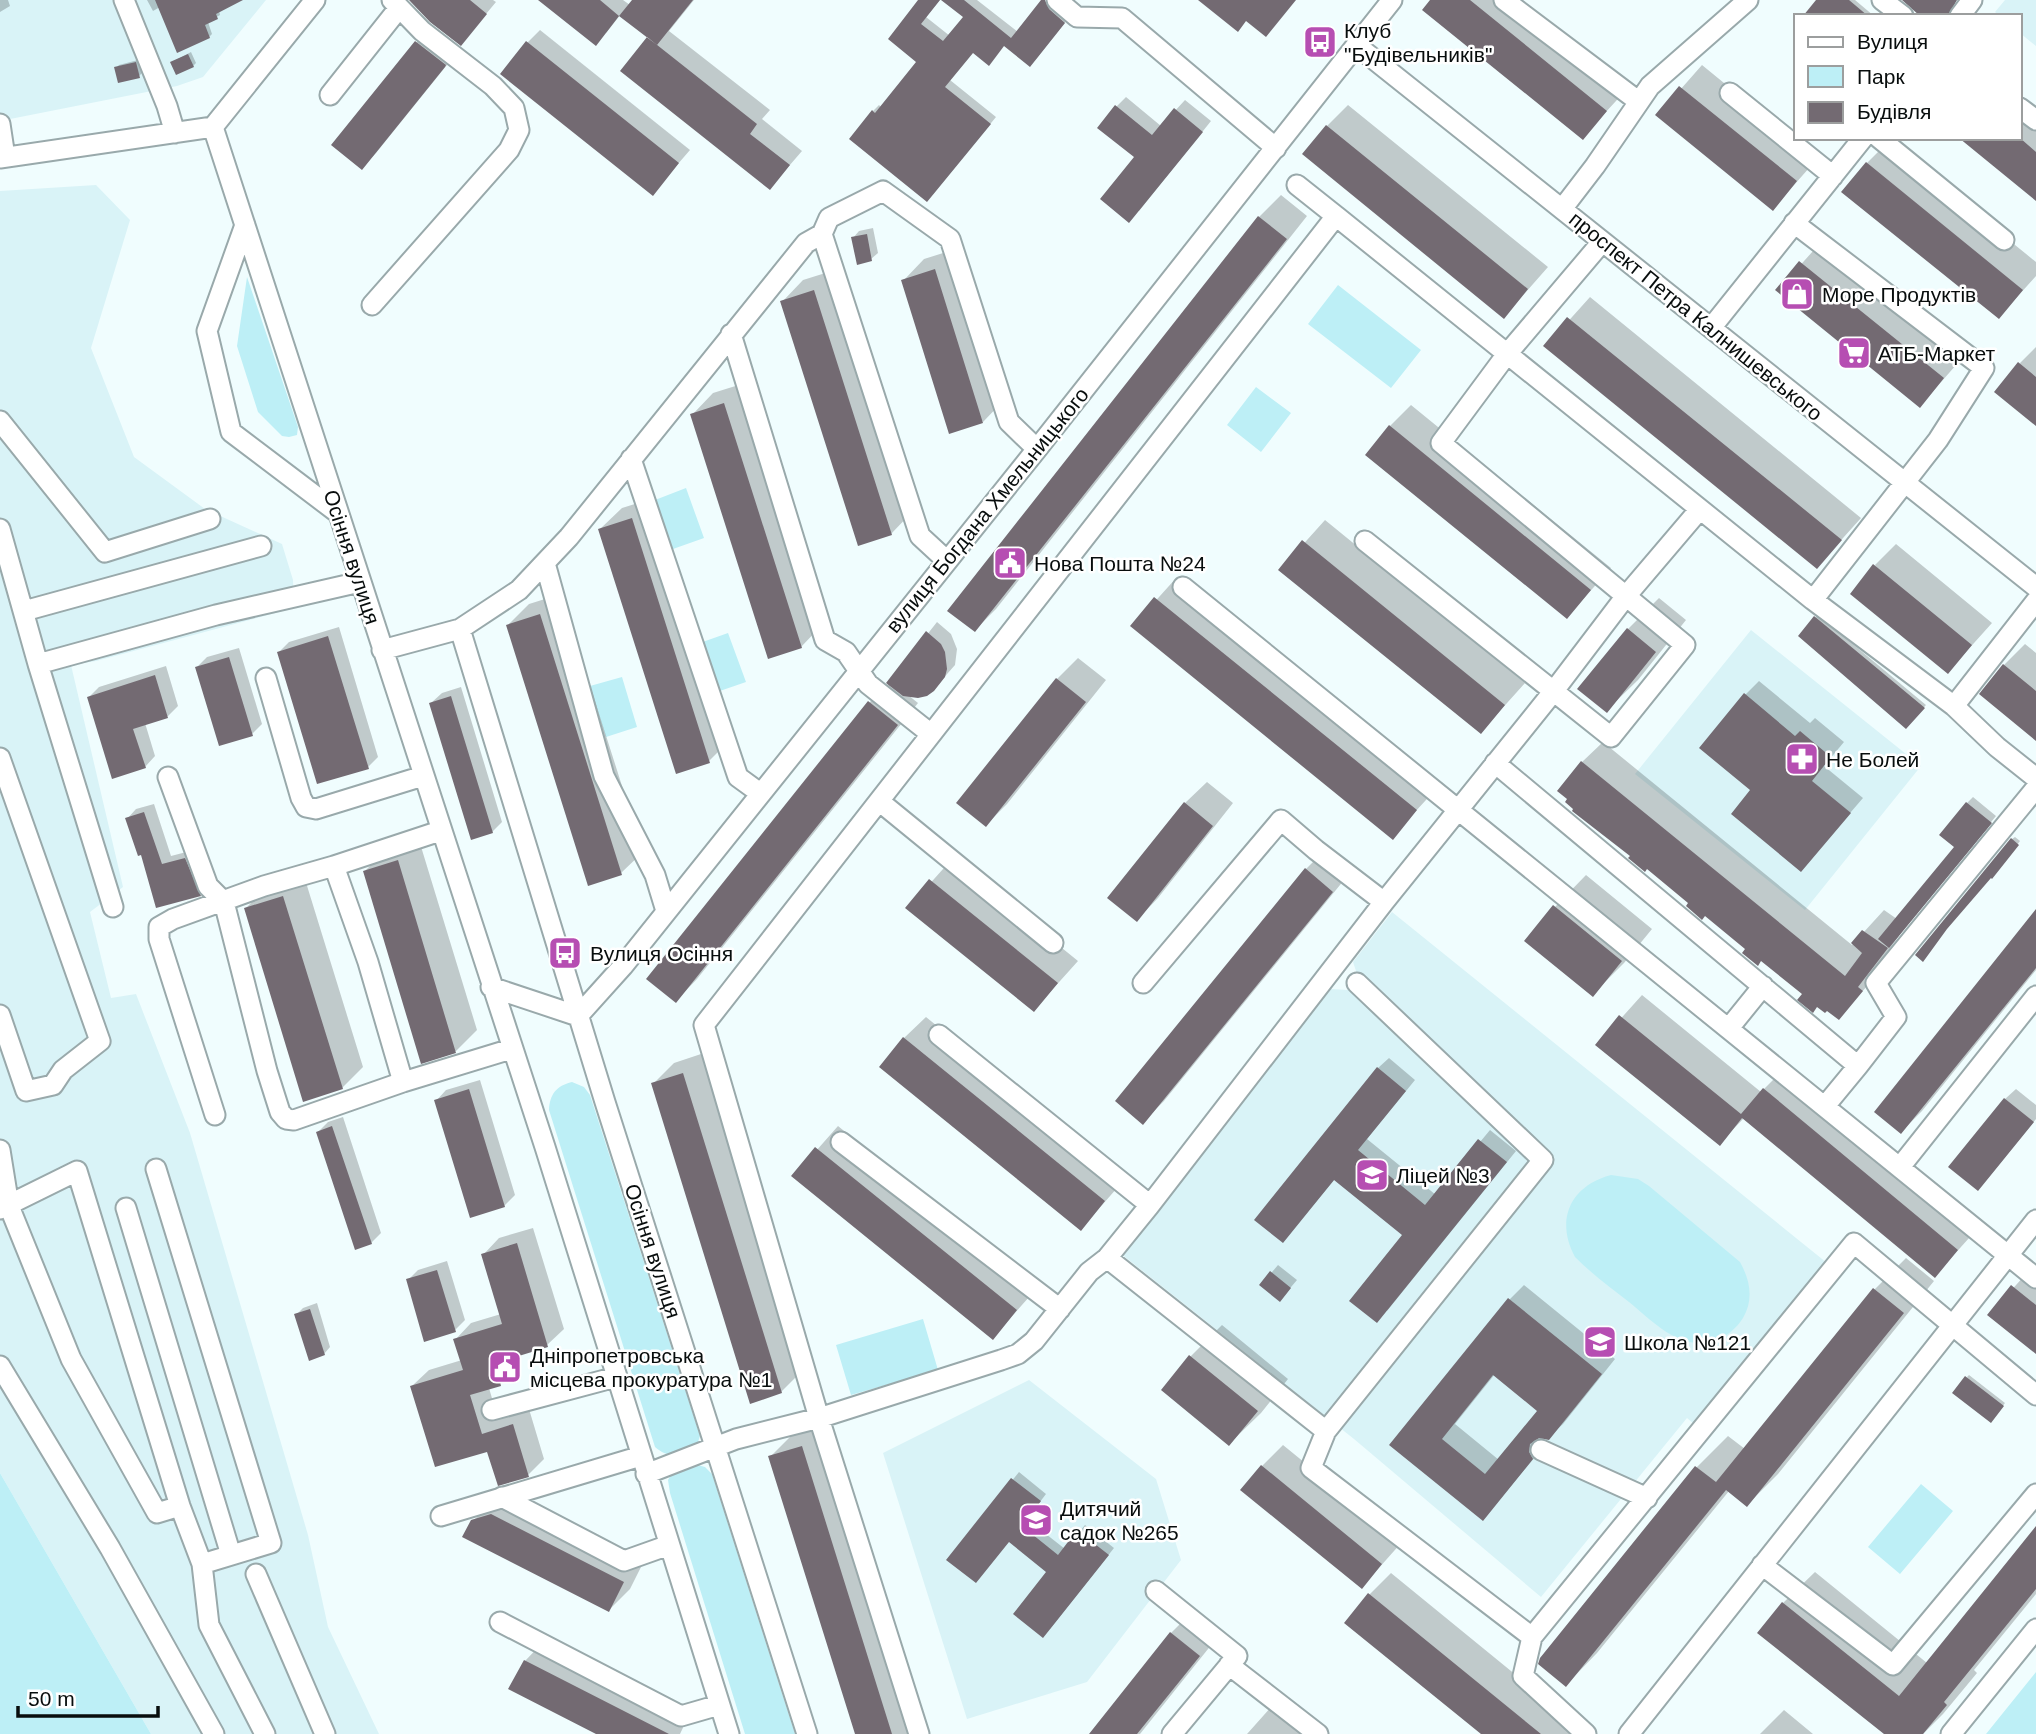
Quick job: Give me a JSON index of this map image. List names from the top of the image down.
{
  "streets": {
    "street": ["проспект Петра Калнишевського", "вулиця Богдана Хмельницького", "Осіння вулиця"]
  },
  "crossings": [
    ["проспект Петра Калнишевського", "вулиця Богдана Хмельницького"],
    ["вулиця Богдана Хмельницького", "Осіння вулиця"]
  ],
  "places": {
    "bus stop": ["Клуб \"Будівельників\"", "Вулиця Осіння"],
    "shop": ["Море Продуктiв"],
    "supermarket": ["АТБ-Маркет"],
    "public building": ["Нова Пошта №24", "Дніпропетровська місцева прокуратура №1"],
    "pharmacy": ["Не Болей"],
    "school or university": ["Ліцей №3", "Школа №121", "Дитячий садок №265"]
  },
  "legend": ["Вулиця", "Парк", "Будівля"],
  "scale_bar": "50 m"
}
